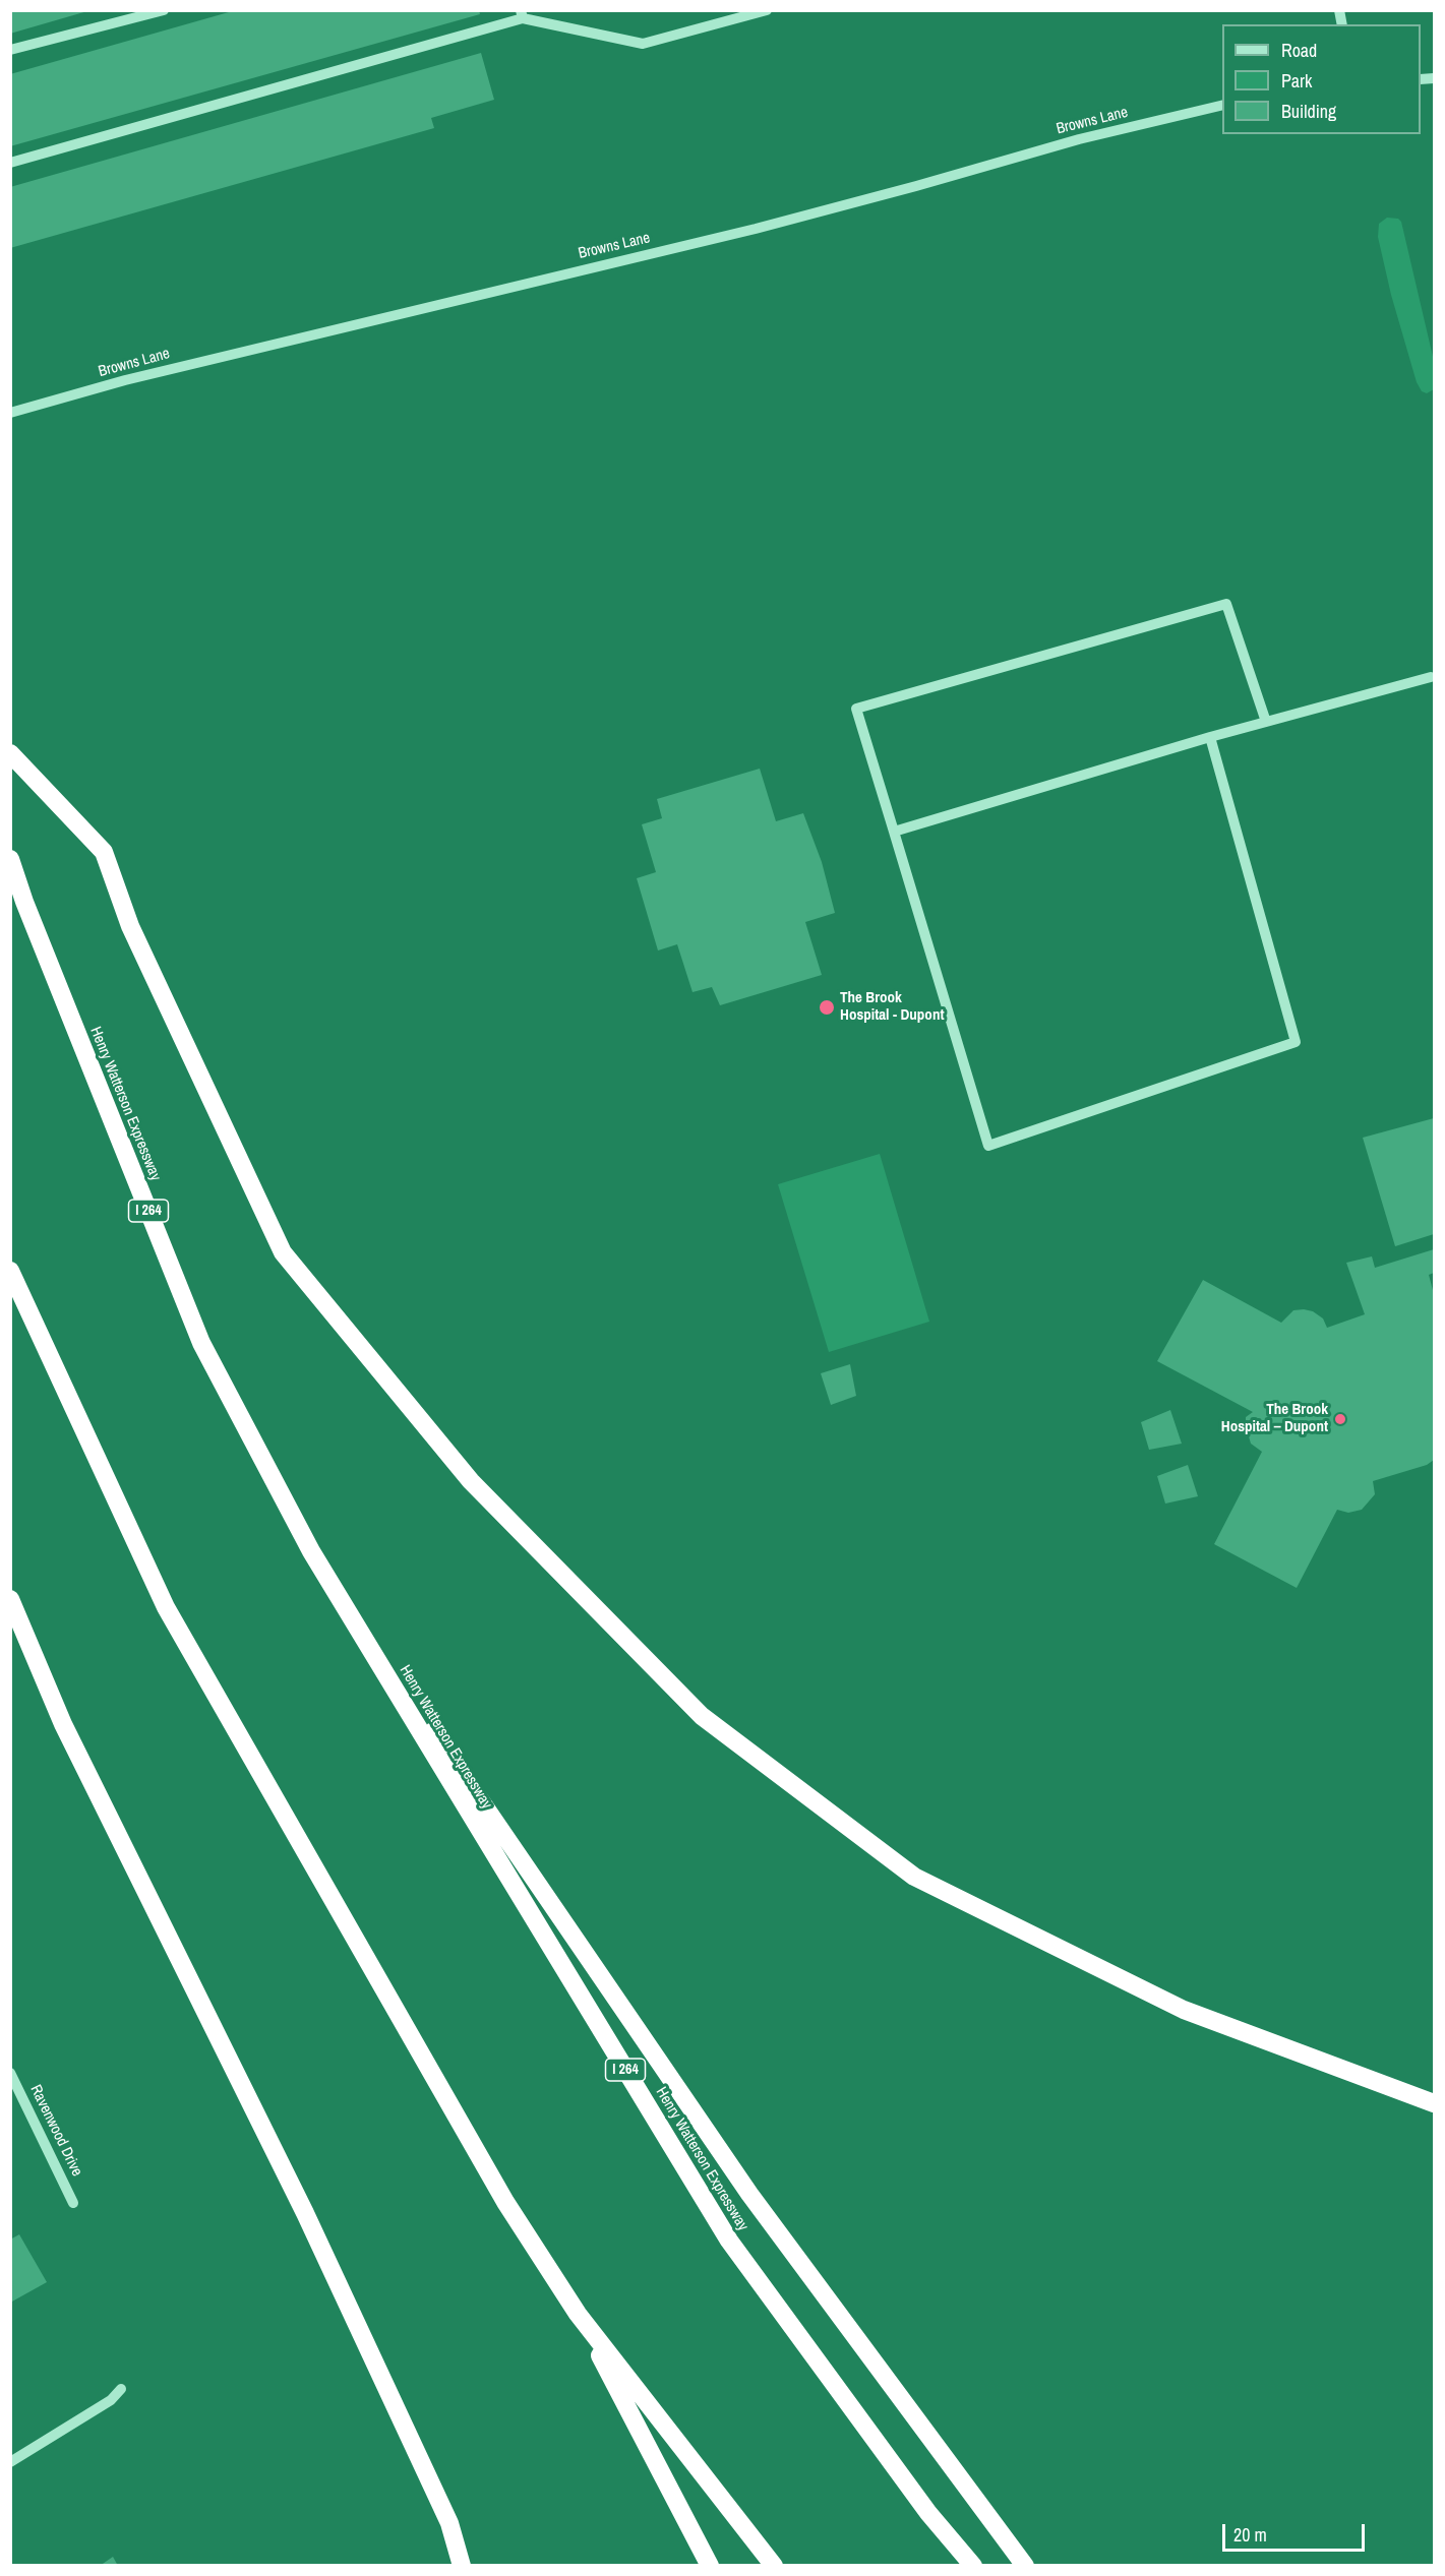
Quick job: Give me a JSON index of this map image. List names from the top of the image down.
{
  "streets": {
    "highway": ["Henry Watterson Expressway", "I 264"],
    "street": ["Browns Lane", "Ravenwood Drive"]
  },
  "places": ["The Brook Hospital - Dupont", "The Brook Hospital – Dupont"],
  "legend": ["Road", "Park", "Building"],
  "scale_bar": "20 m"
}
